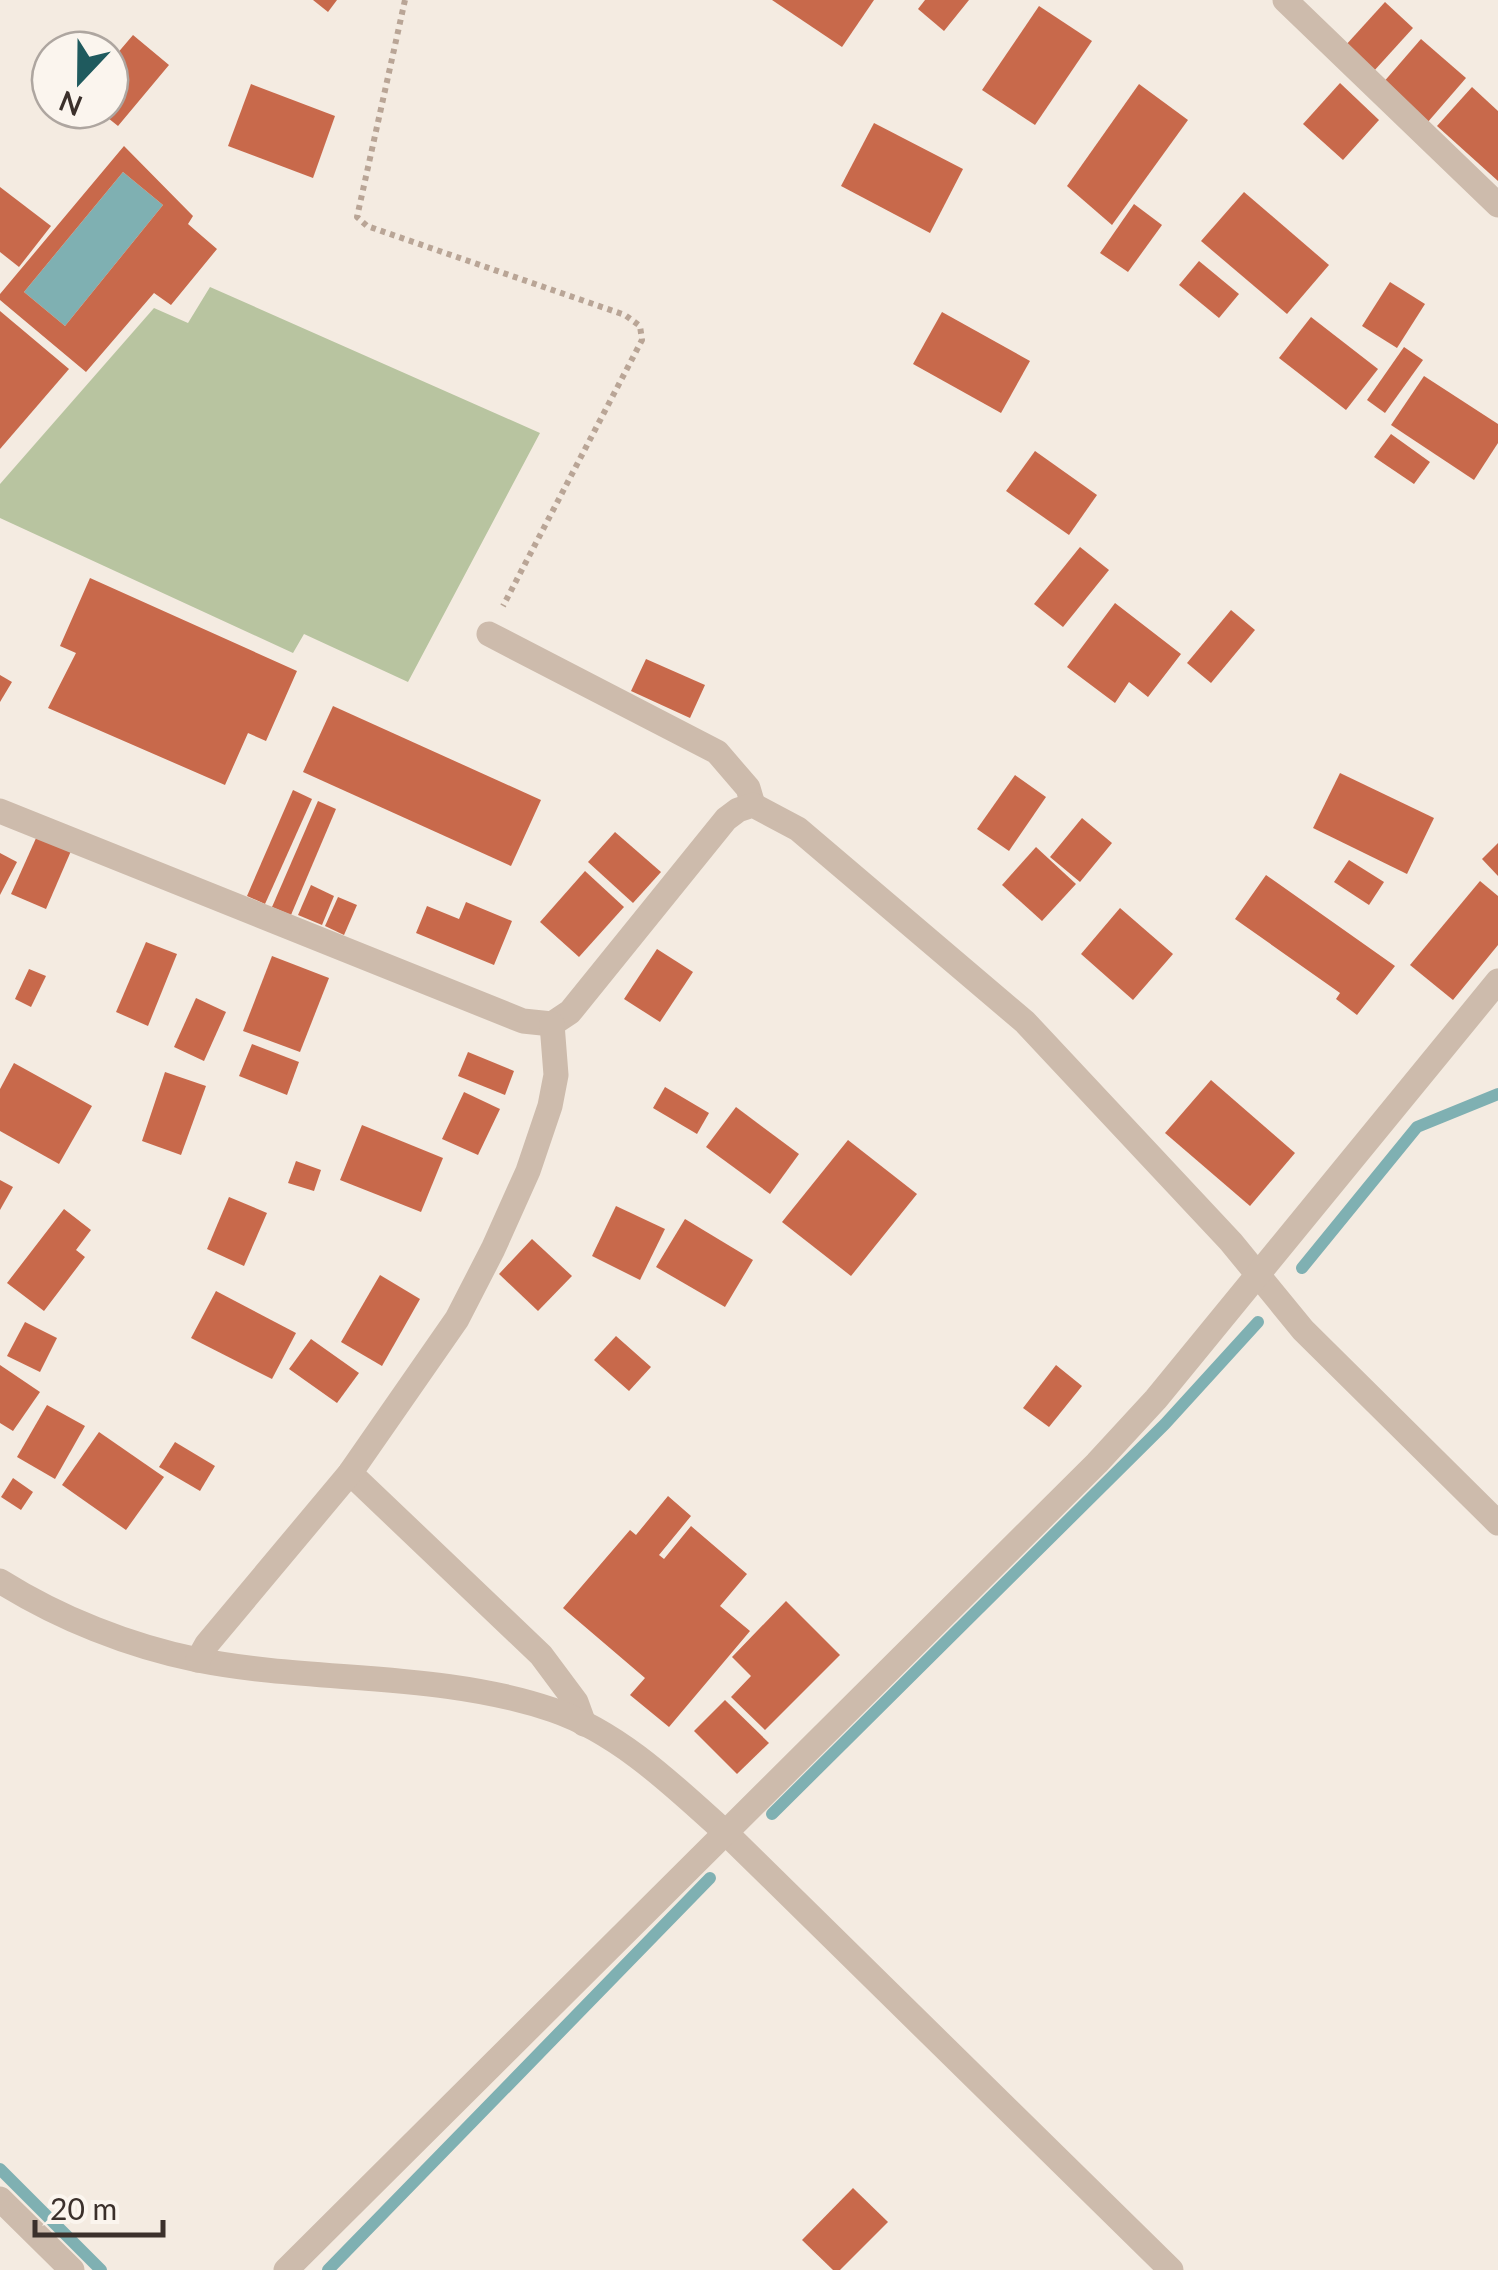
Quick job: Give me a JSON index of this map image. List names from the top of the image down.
{
  "scale_bar": "20 m",
  "north": "bottom"
}
